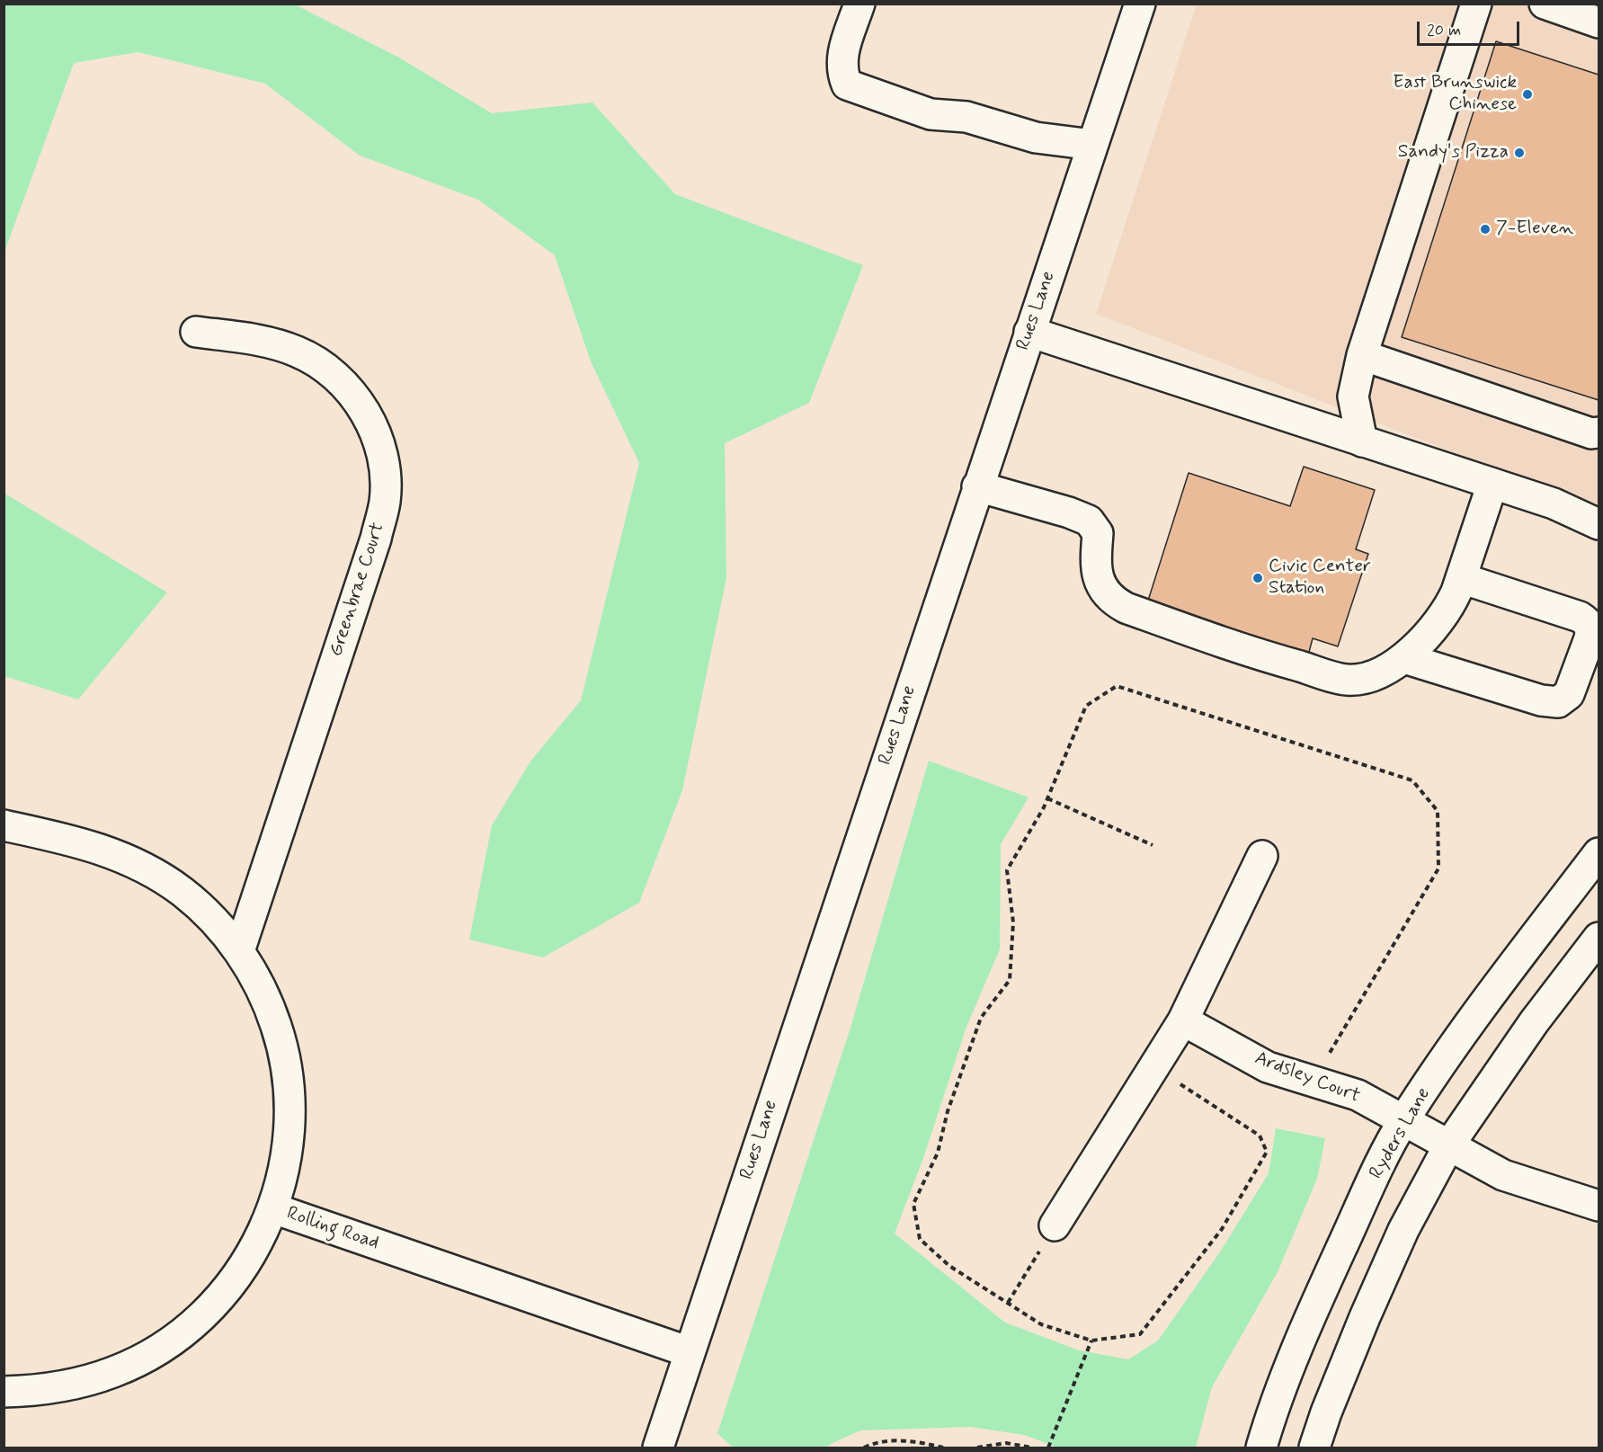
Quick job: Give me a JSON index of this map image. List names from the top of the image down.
{
  "streets": {
    "street": [
      "Rues Lane",
      "Greenbrae Court",
      "Ardsley Court",
      "Ryders Lane",
      "Rolling Road"
    ]
  },
  "crossings": [
    ["Rues Lane", "Rolling Road"],
    ["Ardsley Court", "Ryders Lane"]
  ],
  "places": [
    "East Brunswick Chinese",
    "Sandy's Pizza",
    "7-Eleven",
    "Civic Center Station"
  ],
  "scale_bar": "20 m"
}
